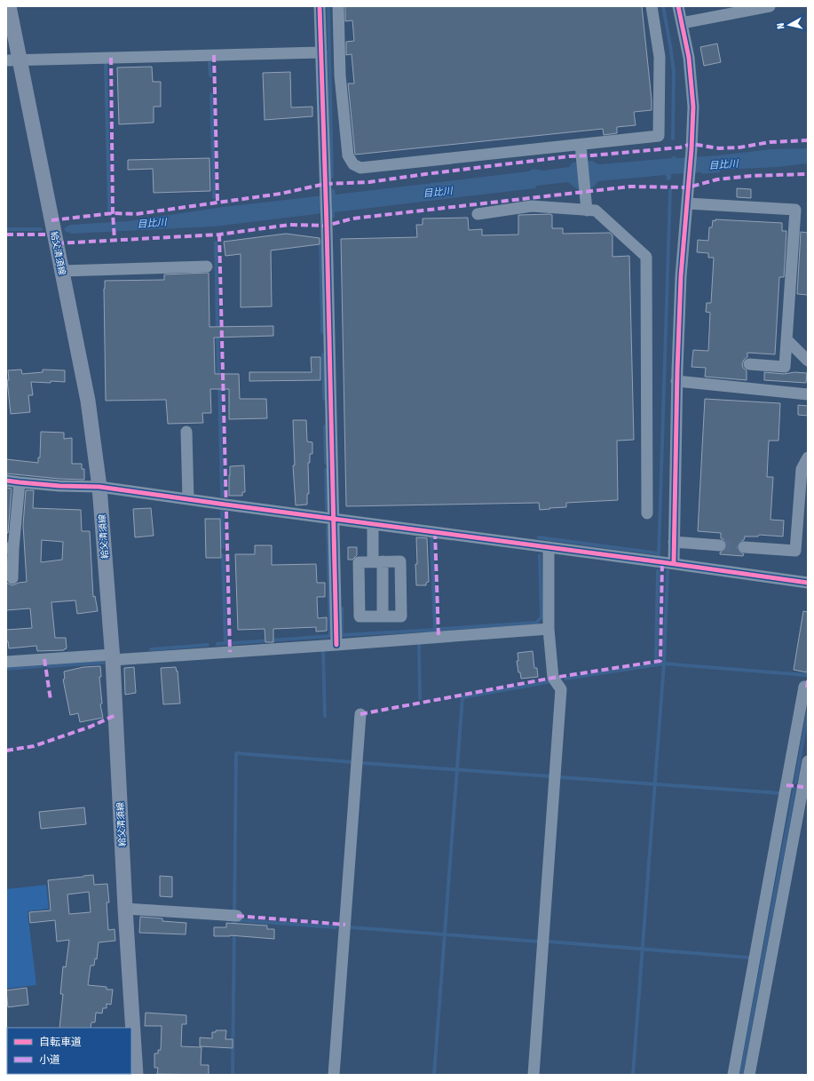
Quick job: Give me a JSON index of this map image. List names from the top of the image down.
{
  "streets": {
    "main road": ["給父清須線"]
  },
  "water": ["目比川"],
  "legend": ["自転車道", "小道"],
  "north": "left"
}
